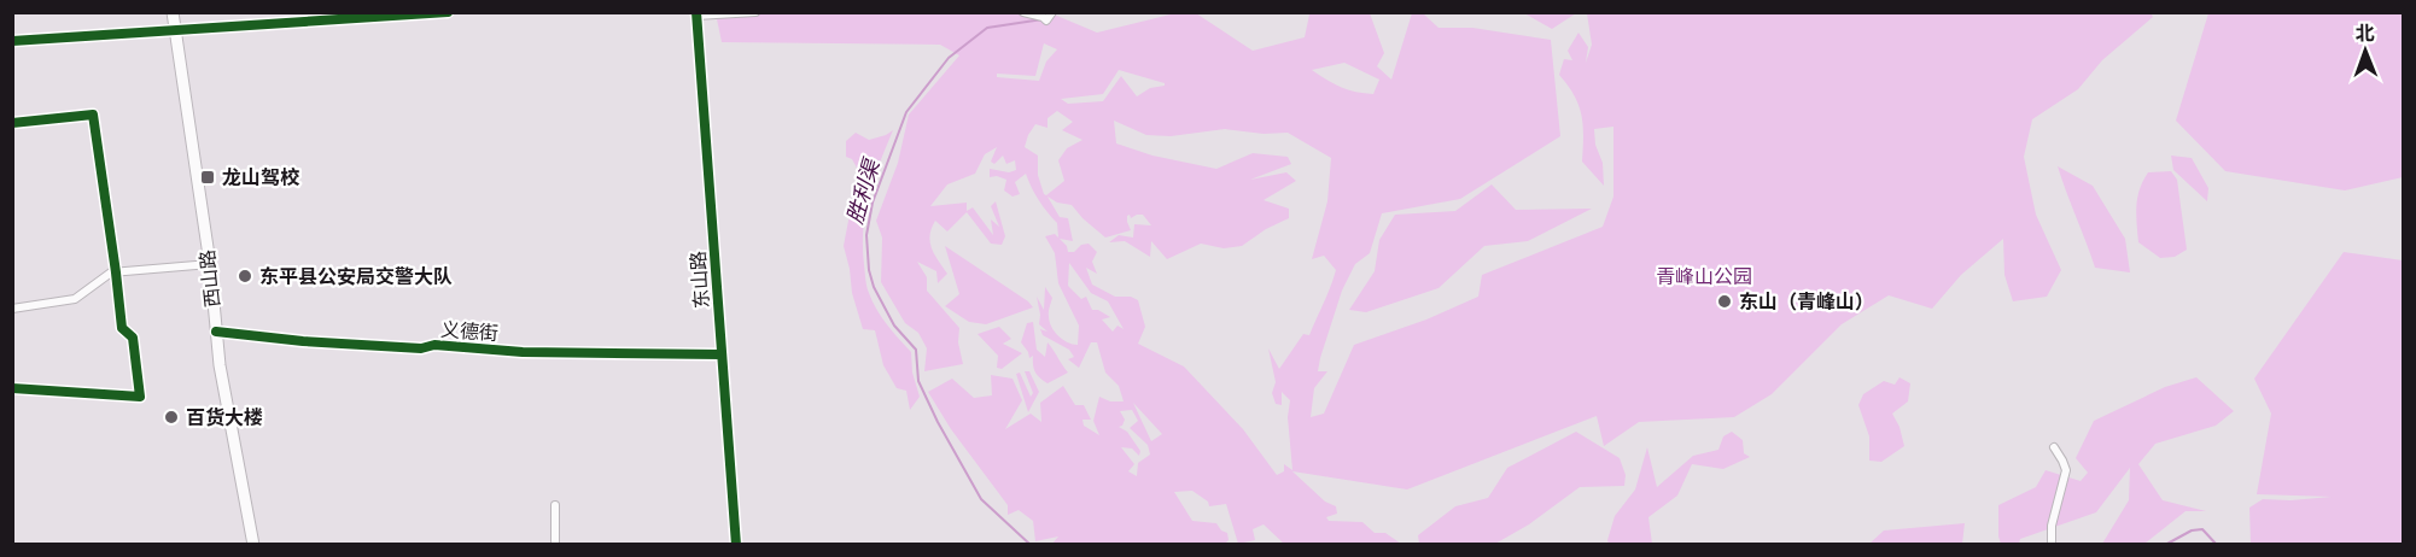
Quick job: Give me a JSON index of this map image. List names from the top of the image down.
{
  "streets": {
    "main road": ["西山路"],
    "street": ["东山路", "义德街"]
  },
  "crossings": [
    ["西山路", "义德街"],
    ["东山路", "义德街"]
  ],
  "water": ["胜利渠"],
  "parks": ["青峰山公园"],
  "places": {
    "transit": ["龙山驾校"],
    "other": ["东平县公安局交警大队", "东山（青峰山）", "百货大楼"]
  },
  "north": "top"
}
